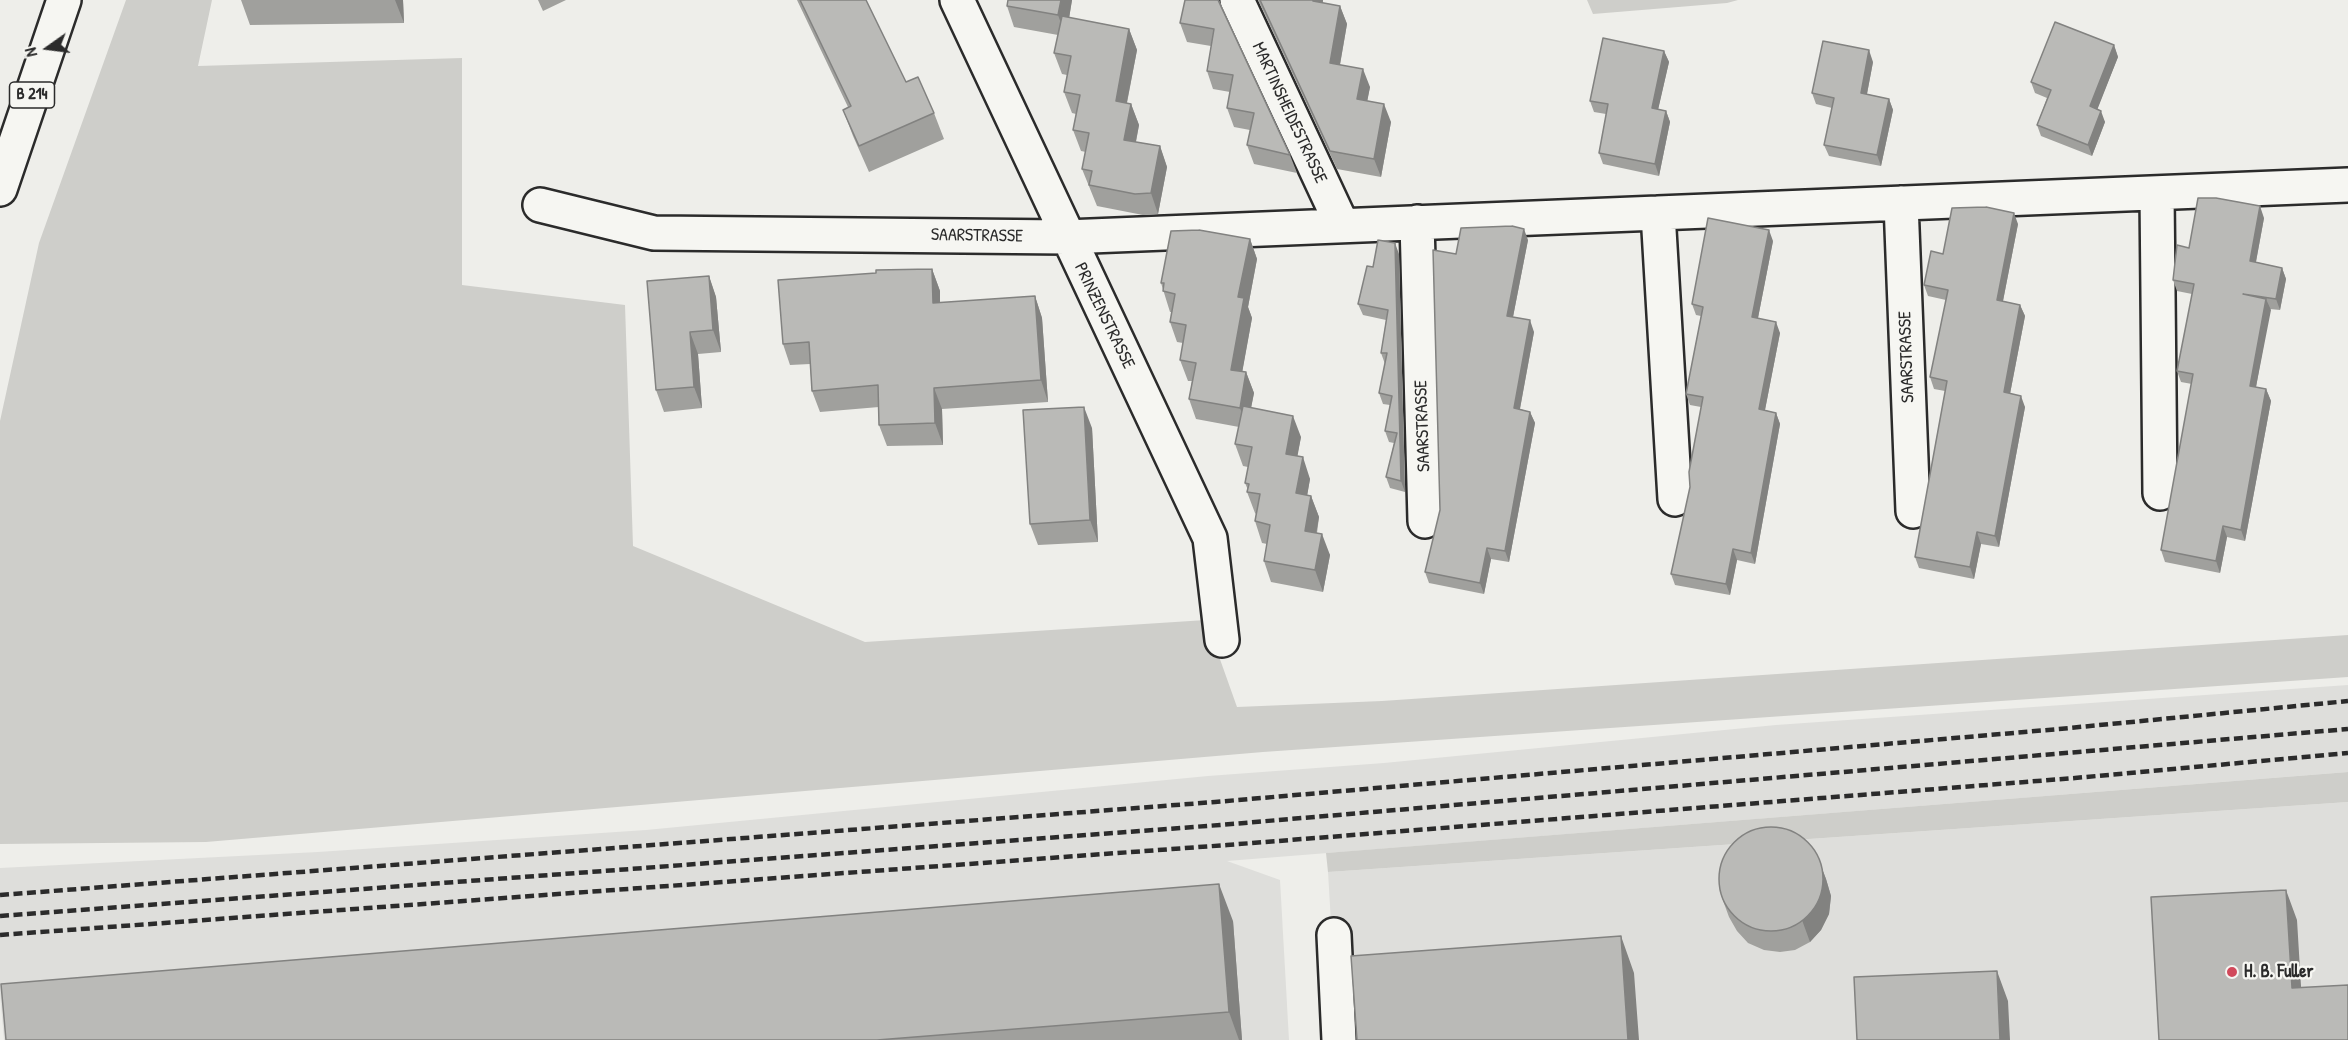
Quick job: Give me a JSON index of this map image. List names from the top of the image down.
{
  "streets": {
    "street": [
      "B 214",
      "MARTINSHEIDESTRASSE",
      "SAARSTRASSE",
      "PRINZENSTRASSE"
    ]
  },
  "crossings": [
    ["MARTINSHEIDESTRASSE", "SAARSTRASSE"],
    ["SAARSTRASSE", "PRINZENSTRASSE"]
  ],
  "places": ["H. B. Fuller"],
  "north": "left"
}
